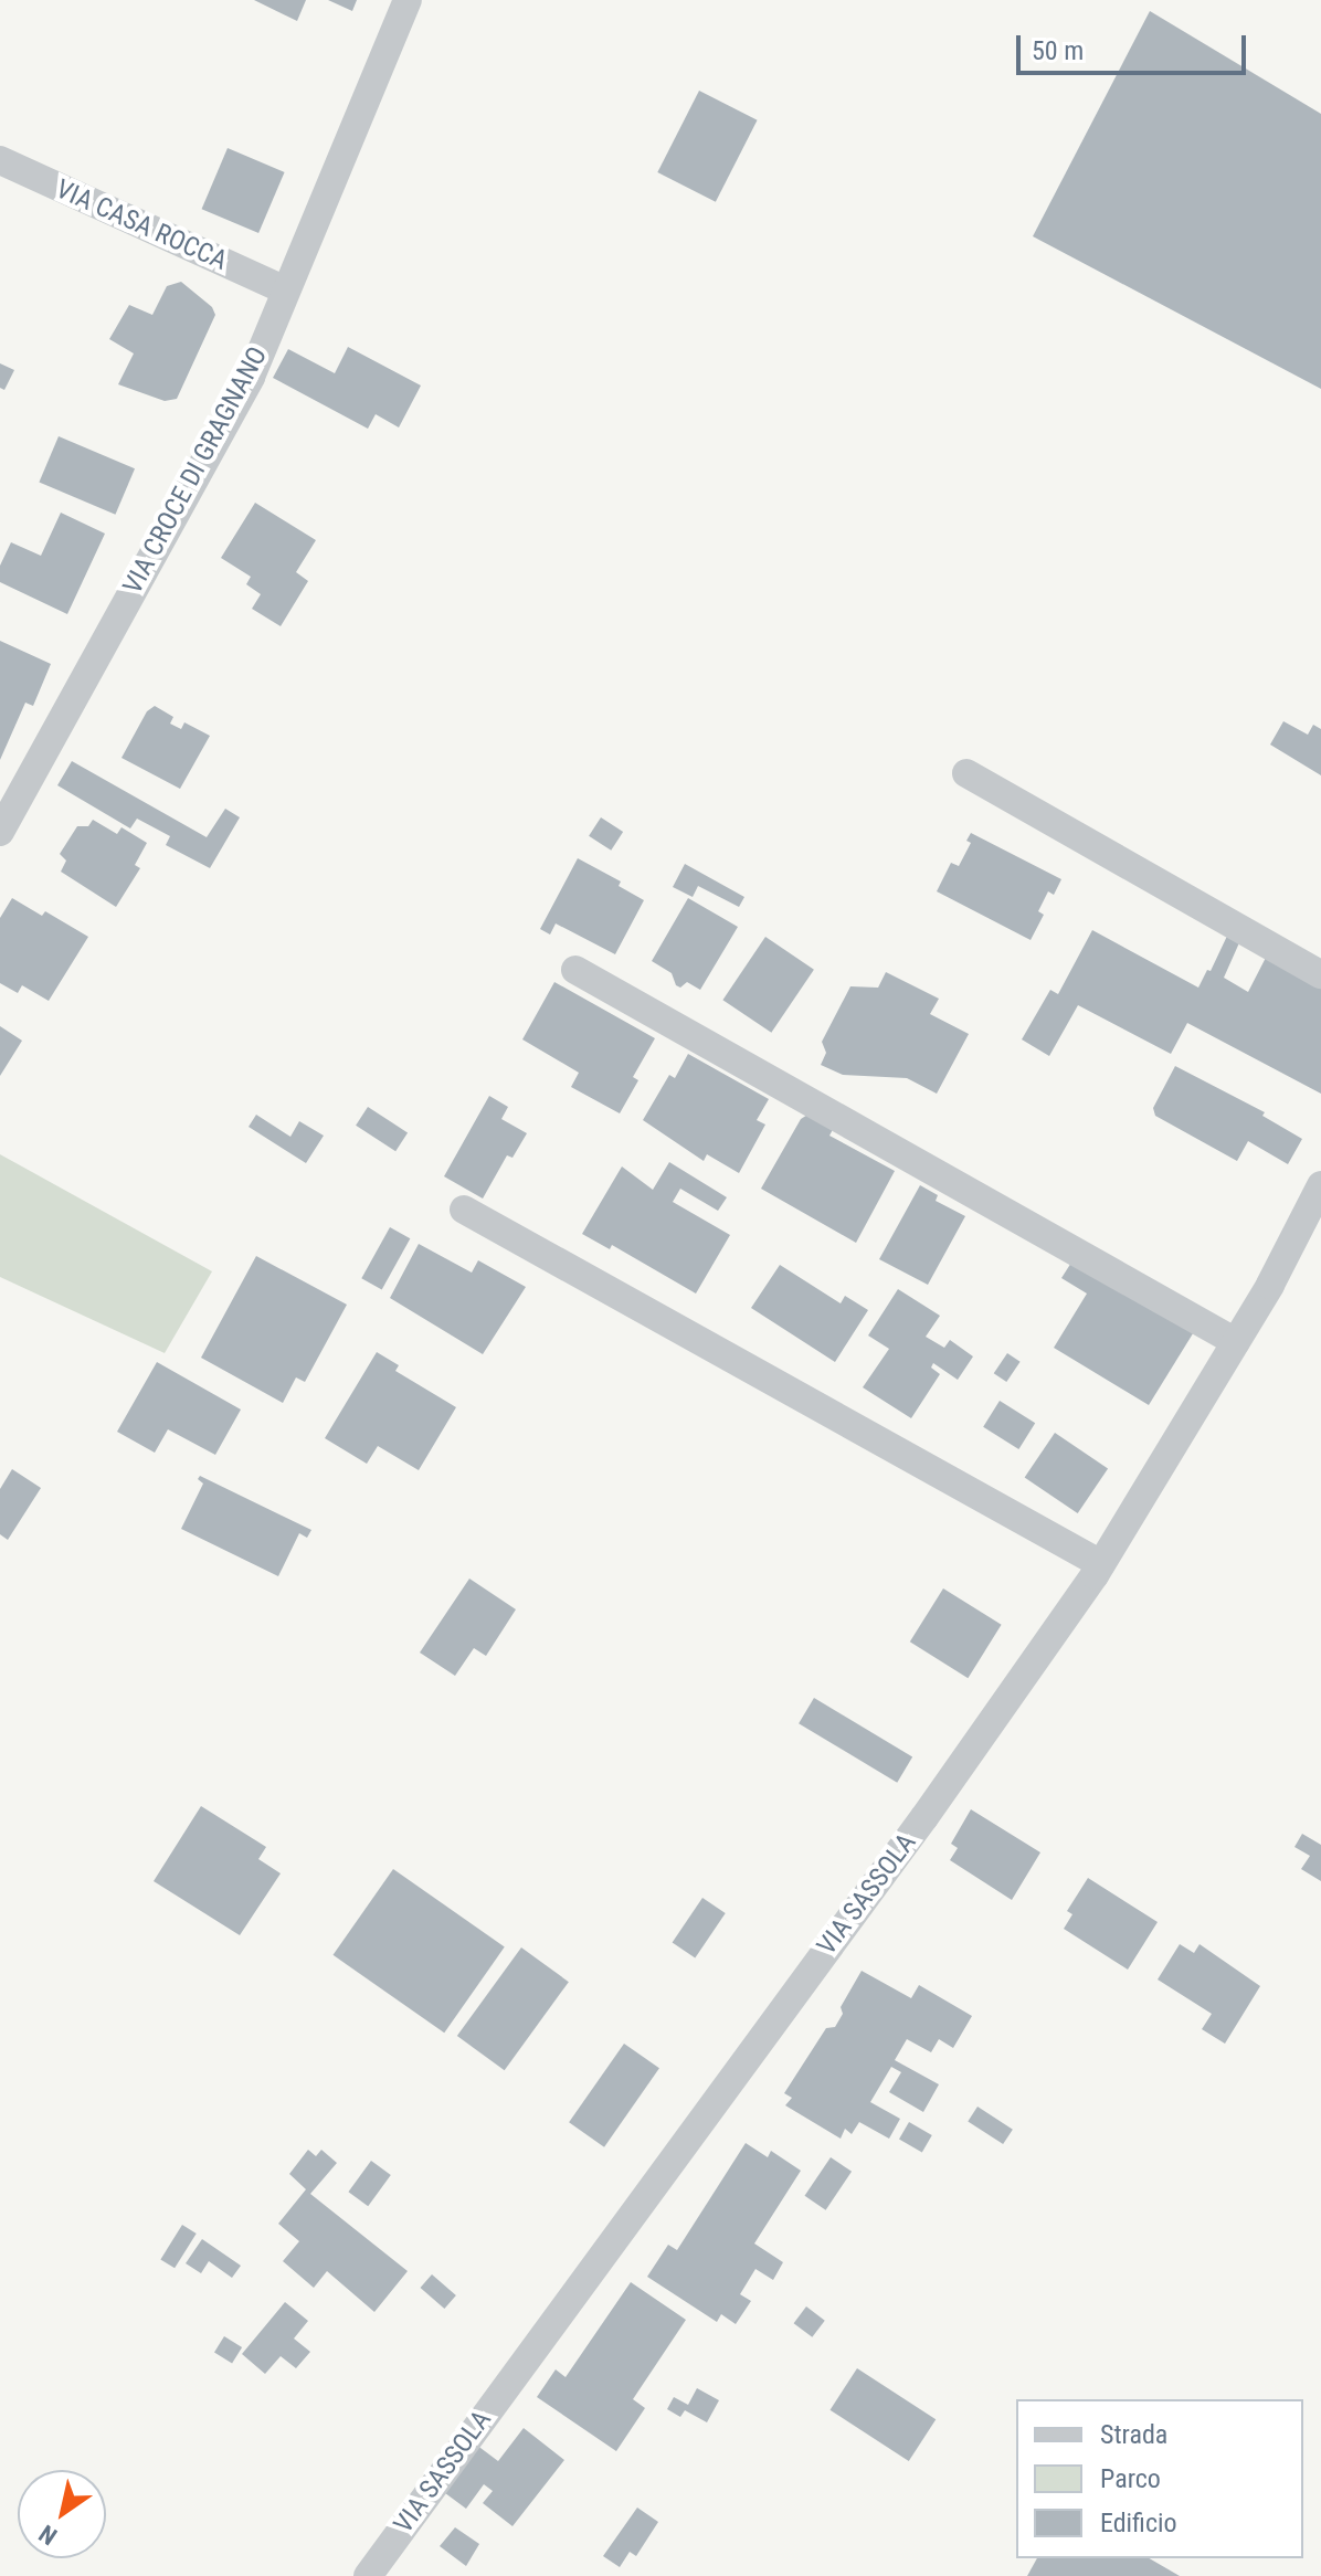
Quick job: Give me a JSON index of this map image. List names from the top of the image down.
{
  "streets": {
    "street": ["VIA CASA ROCCA", "VIA CROCE DI GRAGNANO", "VIA SASSOLA"]
  },
  "crossings": [
    ["VIA CASA ROCCA", "VIA CROCE DI GRAGNANO"]
  ],
  "legend": ["Strada", "Parco", "Edificio"],
  "scale_bar": "50 m",
  "north": "bottom left"
}
